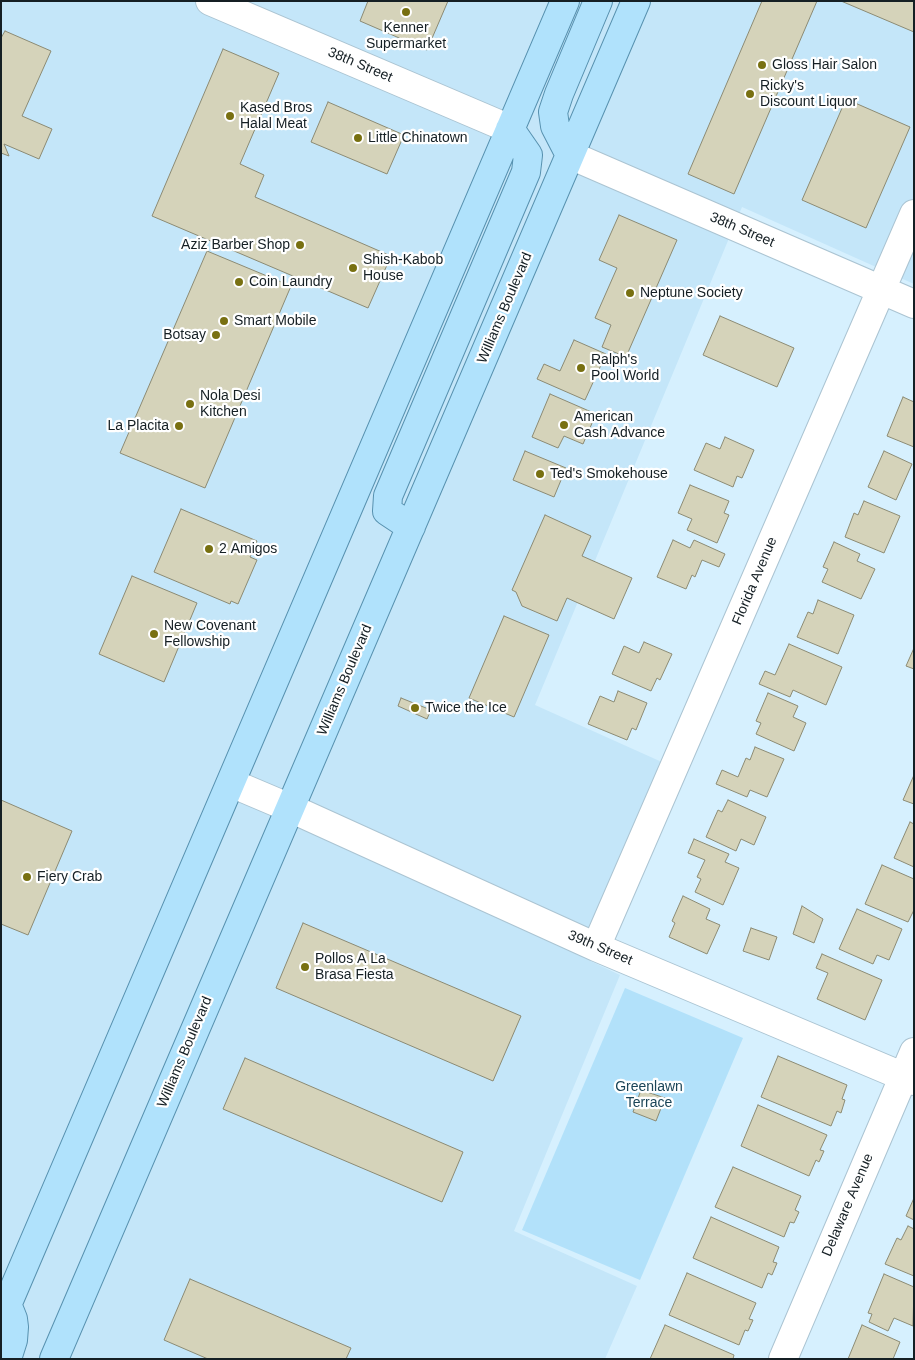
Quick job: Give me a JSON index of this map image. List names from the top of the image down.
{
  "streets": {
    "main road": ["Williams Boulevard"],
    "street": [
      "38th Street",
      "Florida Avenue",
      "39th Street",
      "Delaware Avenue"
    ]
  },
  "crossings": [
    ["38th Street", "Williams Boulevard"],
    ["38th Street", "Florida Avenue"],
    ["Williams Boulevard", "39th Street"],
    ["Florida Avenue", "39th Street"],
    ["39th Street", "Delaware Avenue"]
  ],
  "parks": ["Greenlawn Terrace"],
  "places": [
    "Kenner Supermarket",
    "Gloss Hair Salon",
    "Ricky's Discount Liquor",
    "Kased Bros Halal Meat",
    "Little Chinatown",
    "Aziz Barber Shop",
    "Shish-Kabob House",
    "Coin Laundry",
    "Neptune Society",
    "Smart Mobile",
    "Botsay",
    "Ralph's Pool World",
    "Nola Desi Kitchen",
    "American Cash Advance",
    "La Placita",
    "Ted's Smokehouse",
    "2 Amigos",
    "New Covenant Fellowship",
    "Twice the Ice",
    "Fiery Crab",
    "Pollos A La Brasa Fiesta"
  ]
}
